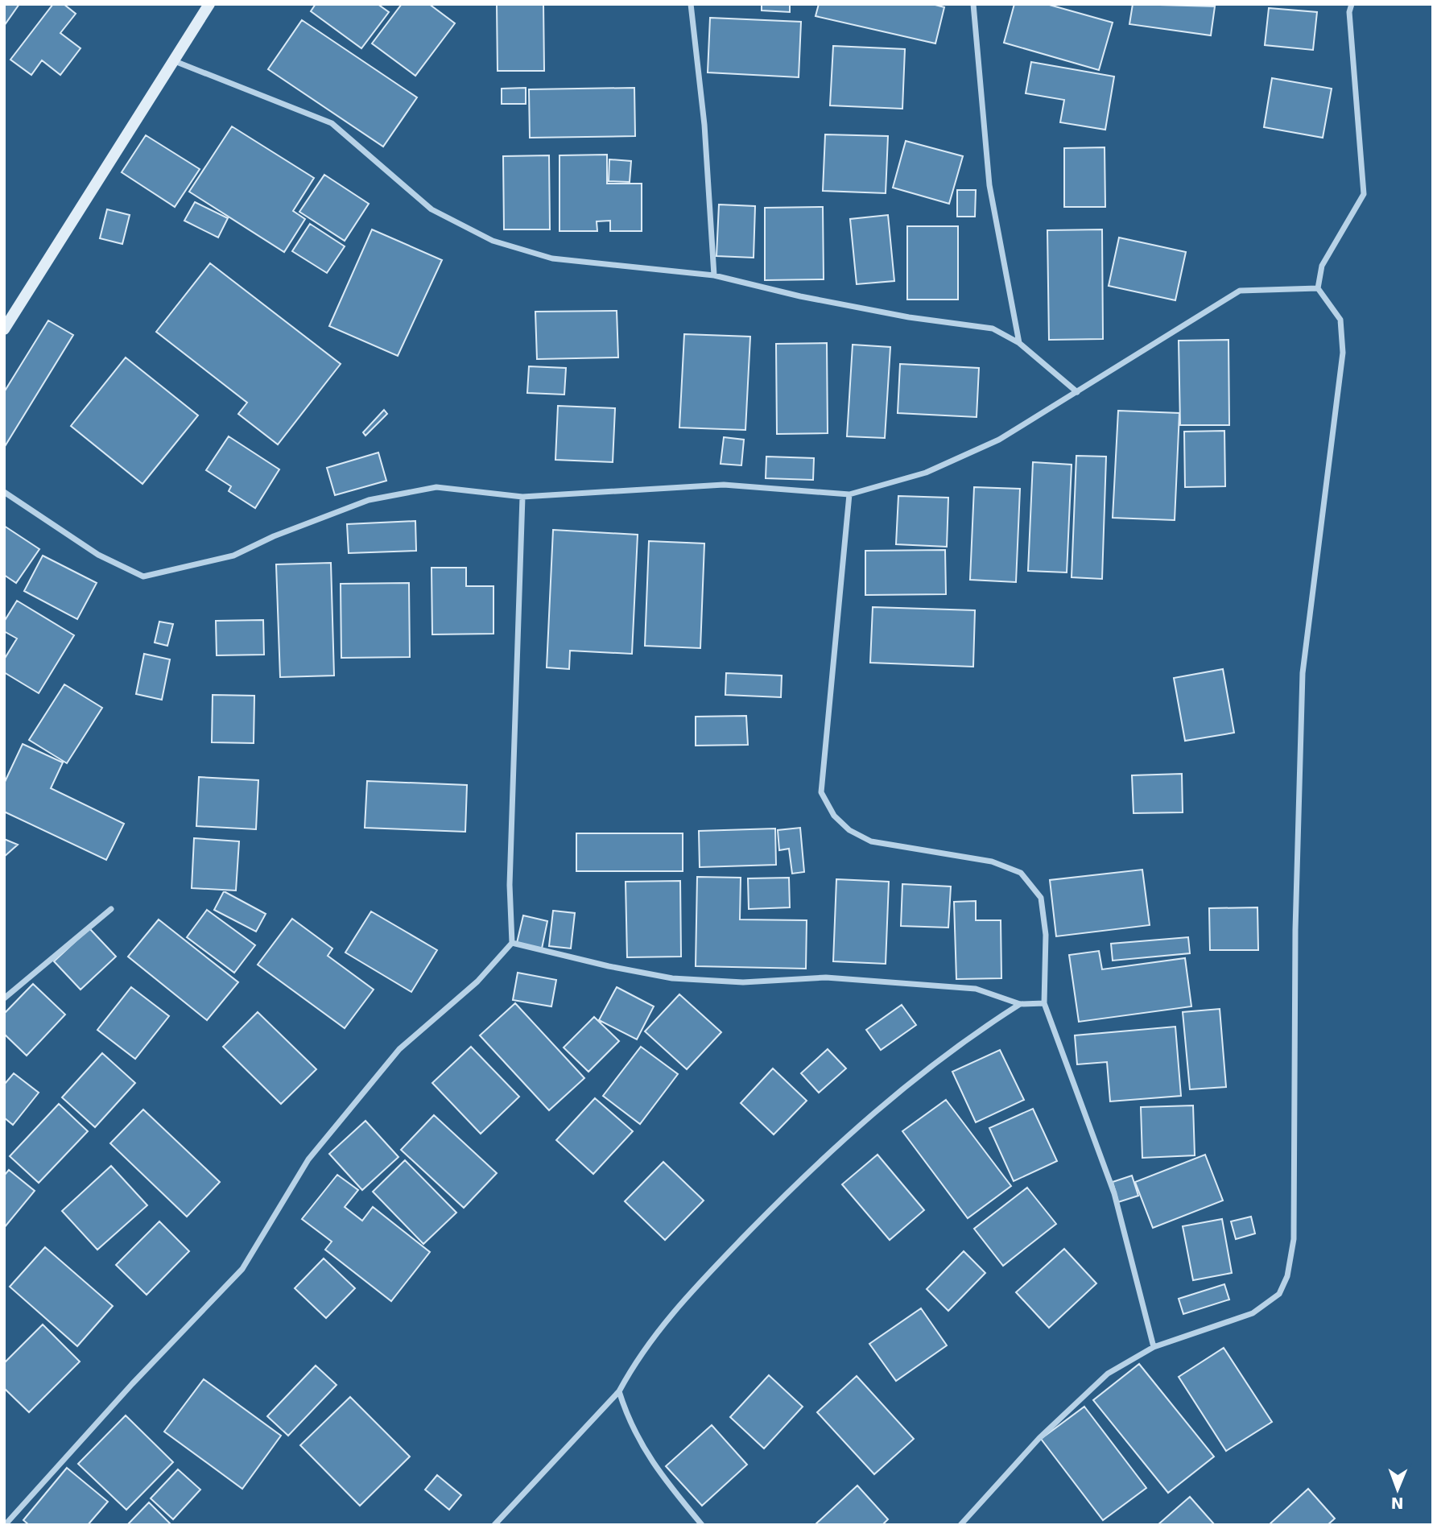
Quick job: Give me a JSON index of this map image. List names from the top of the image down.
{
  "north": "bottom"
}
